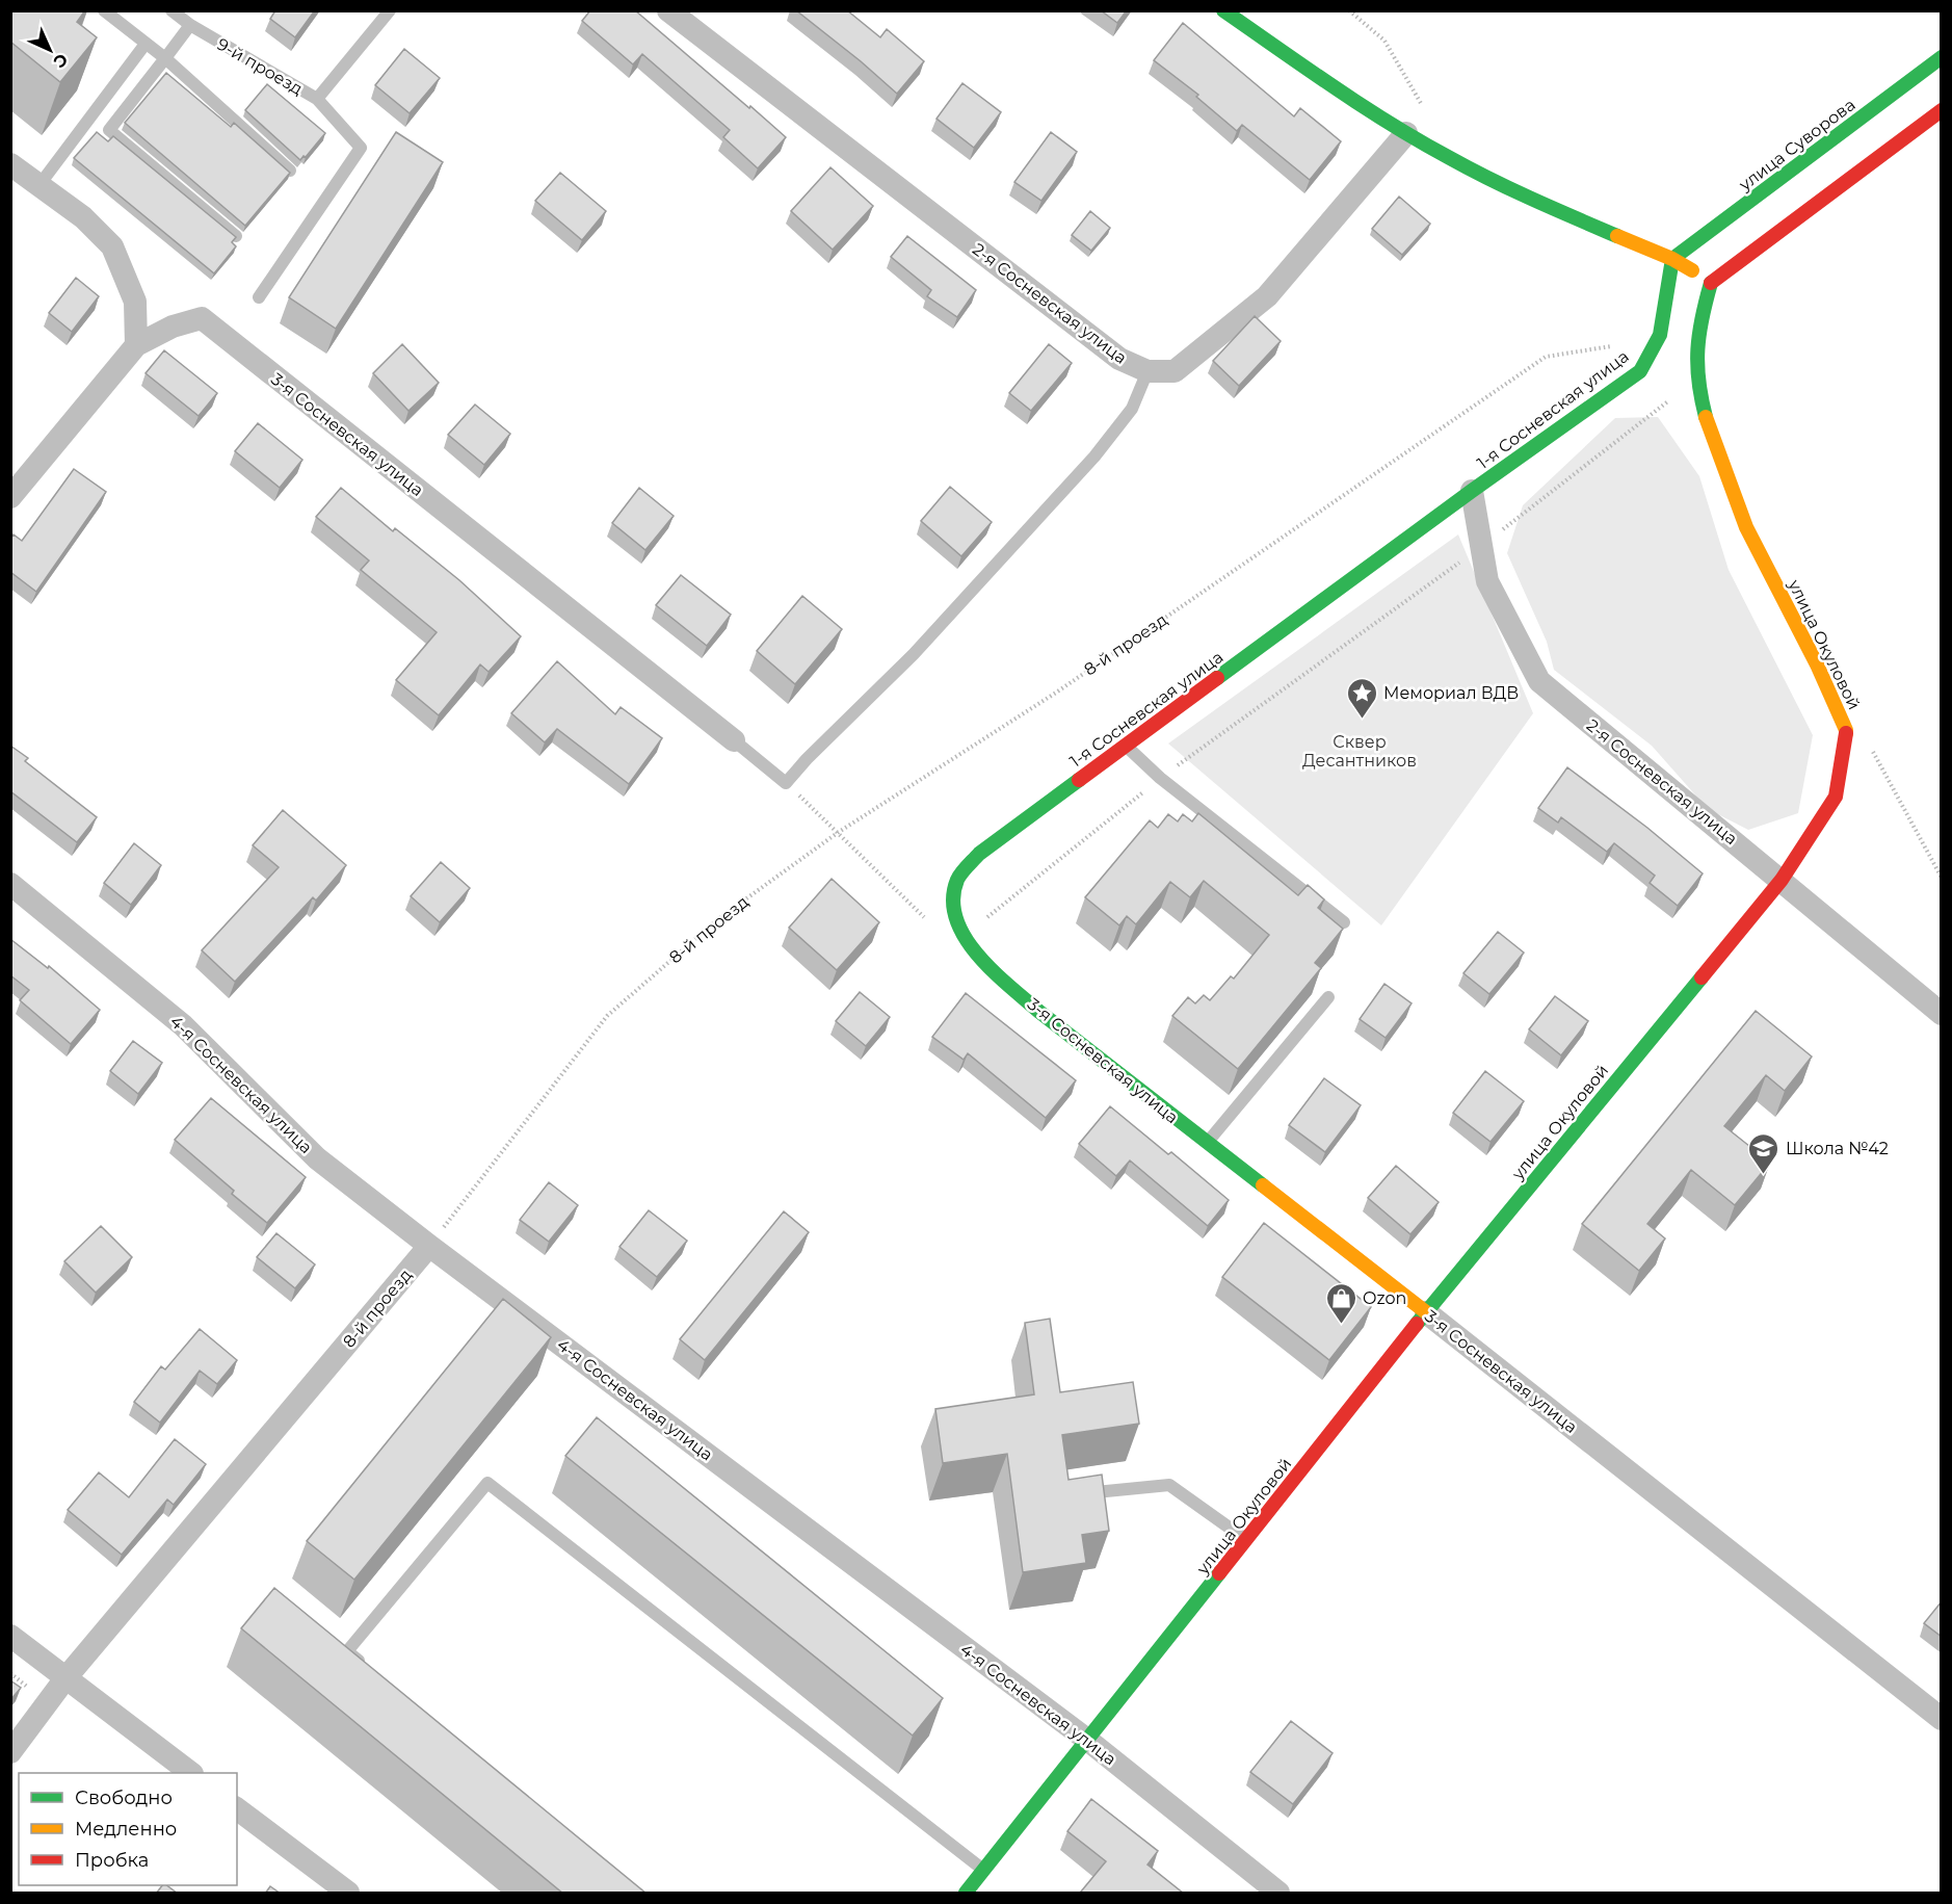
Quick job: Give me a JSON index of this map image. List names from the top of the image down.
{
  "streets": {
    "main road": [
      "улица Суворова",
      "1-я Сосневская улица",
      "3-я Сосневская улица",
      "улица Окуловой"
    ],
    "street": ["2-я Сосневская улица", "8-й проезд", "4-я Сосневская улица"],
    "lane": ["9-й проезд"]
  },
  "crossings": [
    ["улица Суворова", "1-я Сосневская улица"],
    ["2-я Сосневская улица", "1-я Сосневская улица"],
    ["2-я Сосневская улица", "улица Окуловой"],
    ["1-я Сосневская улица", "3-я Сосневская улица"],
    ["3-я Сосневская улица", "улица Окуловой"],
    ["8-й проезд", "4-я Сосневская улица"],
    ["улица Окуловой", "4-я Сосневская улица"]
  ],
  "parks": ["Сквер Десантников"],
  "places": {
    "place": ["Мемориал ВДВ"],
    "school or university": ["Школа №42"],
    "shop": ["Ozon"]
  },
  "legend": ["Свободно", "Медленно", "Пробка"],
  "north": "bottom right"
}
